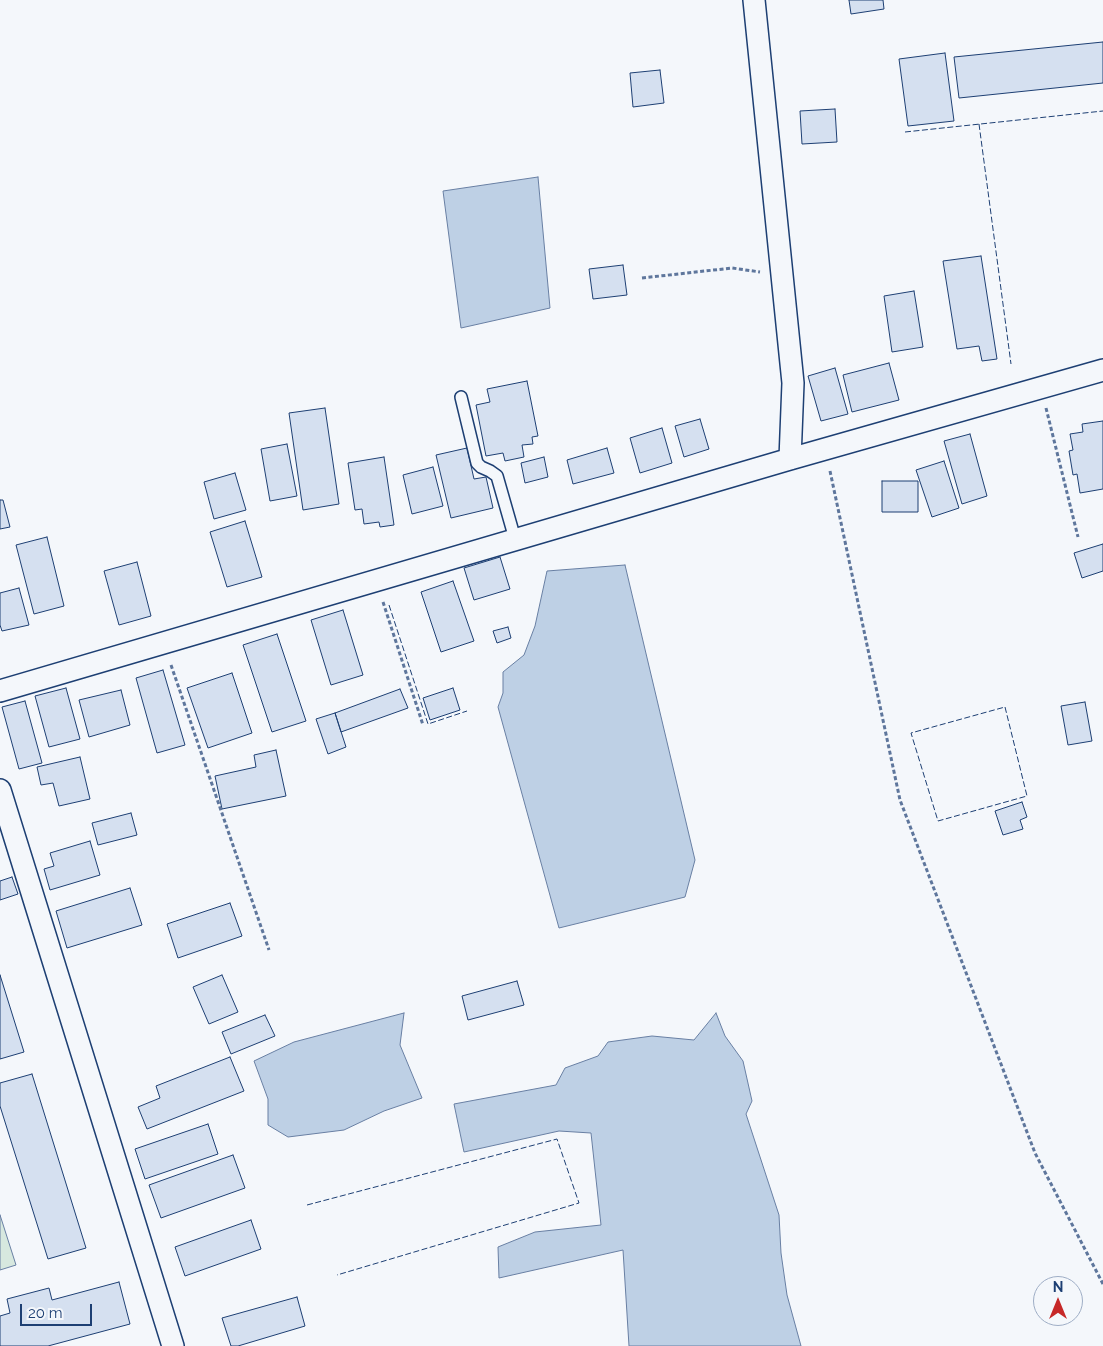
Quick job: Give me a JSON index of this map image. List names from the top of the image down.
{
  "scale_bar": "20 m",
  "north": "top"
}
